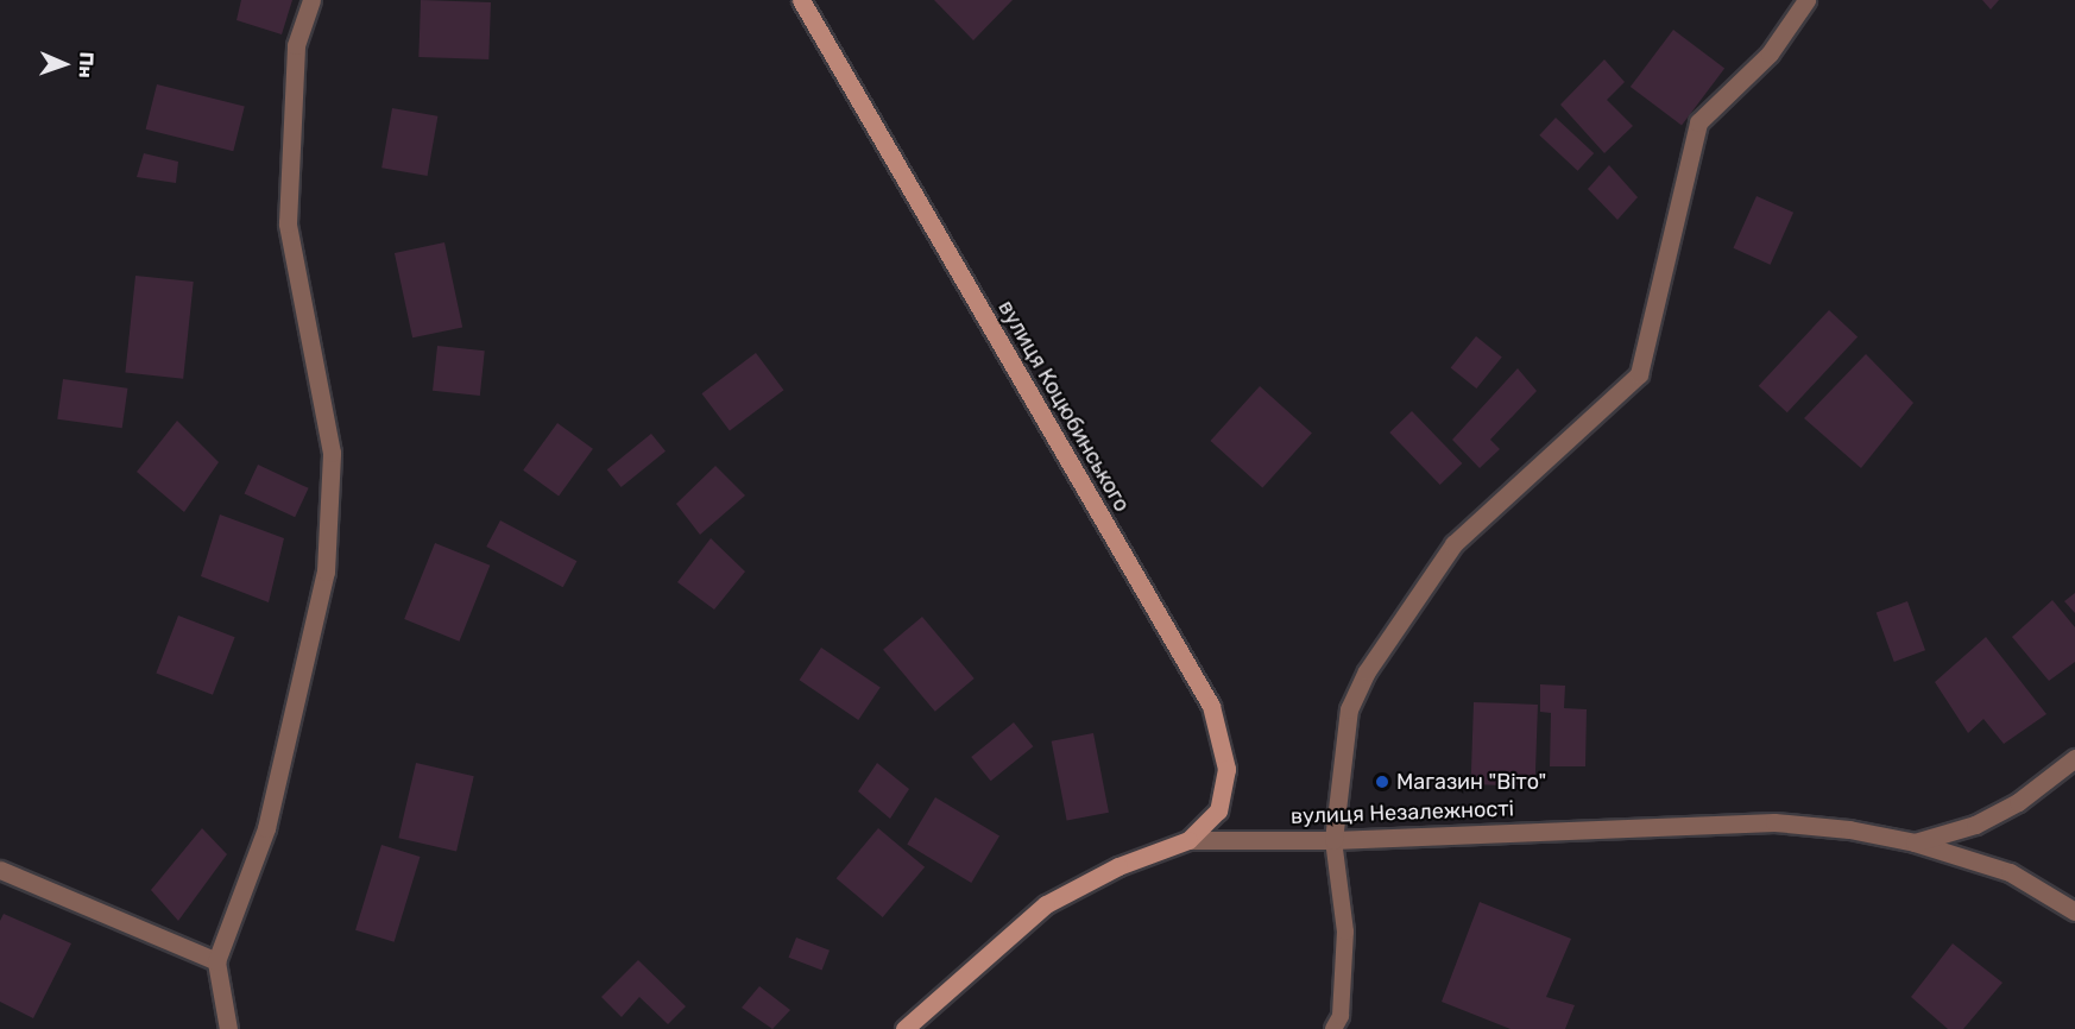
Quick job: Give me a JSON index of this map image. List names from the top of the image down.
{
  "streets": {
    "street": ["вулиця Коцюбинського", "вулиця Незалежності"]
  },
  "crossings": [
    ["вулиця Коцюбинського", "вулиця Незалежності"]
  ],
  "places": ["Магазин \"Віто\""],
  "north": "right"
}
